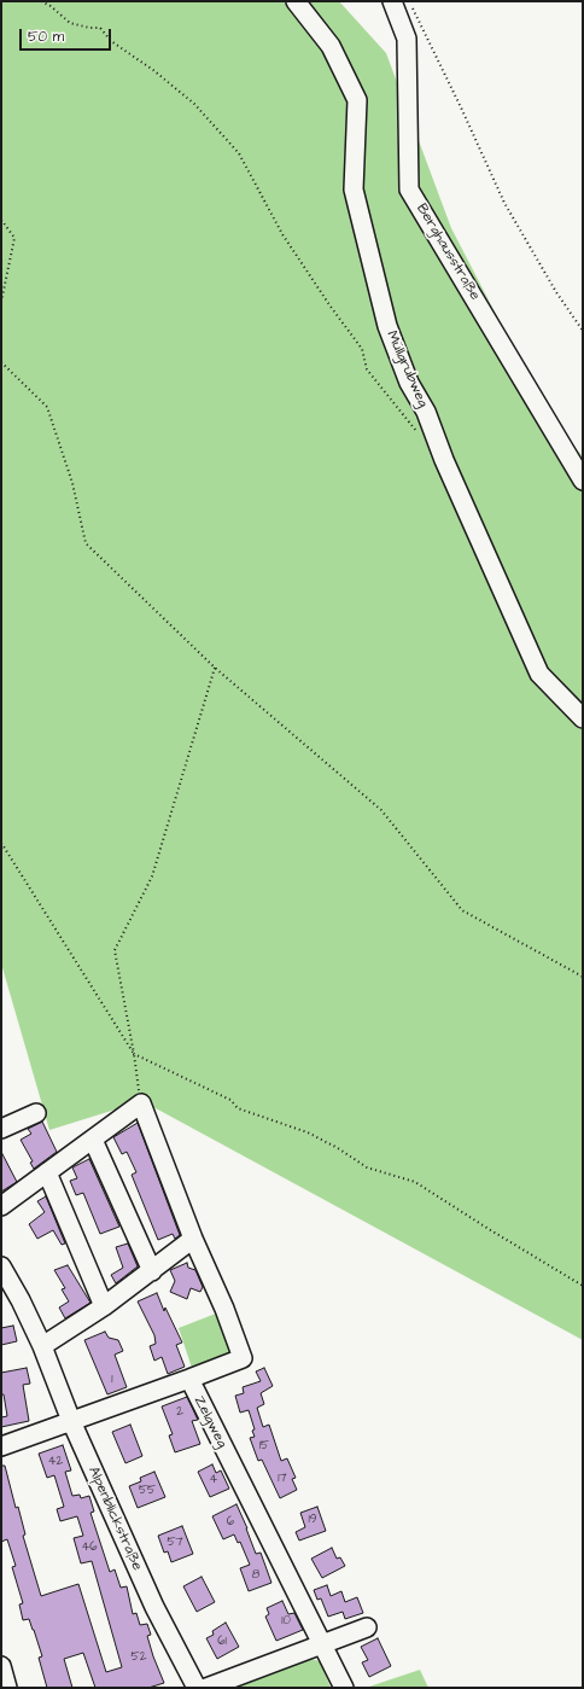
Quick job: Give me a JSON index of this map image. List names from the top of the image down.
{
  "streets": {
    "street": [
      "Berghausstraße",
      "Müllgrubweg",
      "Zelgweg",
      "Alpenblickstraße"
    ]
  },
  "crossings": [
    ["Zelgweg", "Alpenblickstraße"]
  ],
  "house_numbers": [
    "1",
    "2",
    "15",
    "42",
    "17",
    "4",
    "55",
    "19",
    "6",
    "57",
    "46",
    "8",
    "10",
    "61",
    "52"
  ],
  "scale_bar": "50 m"
}
